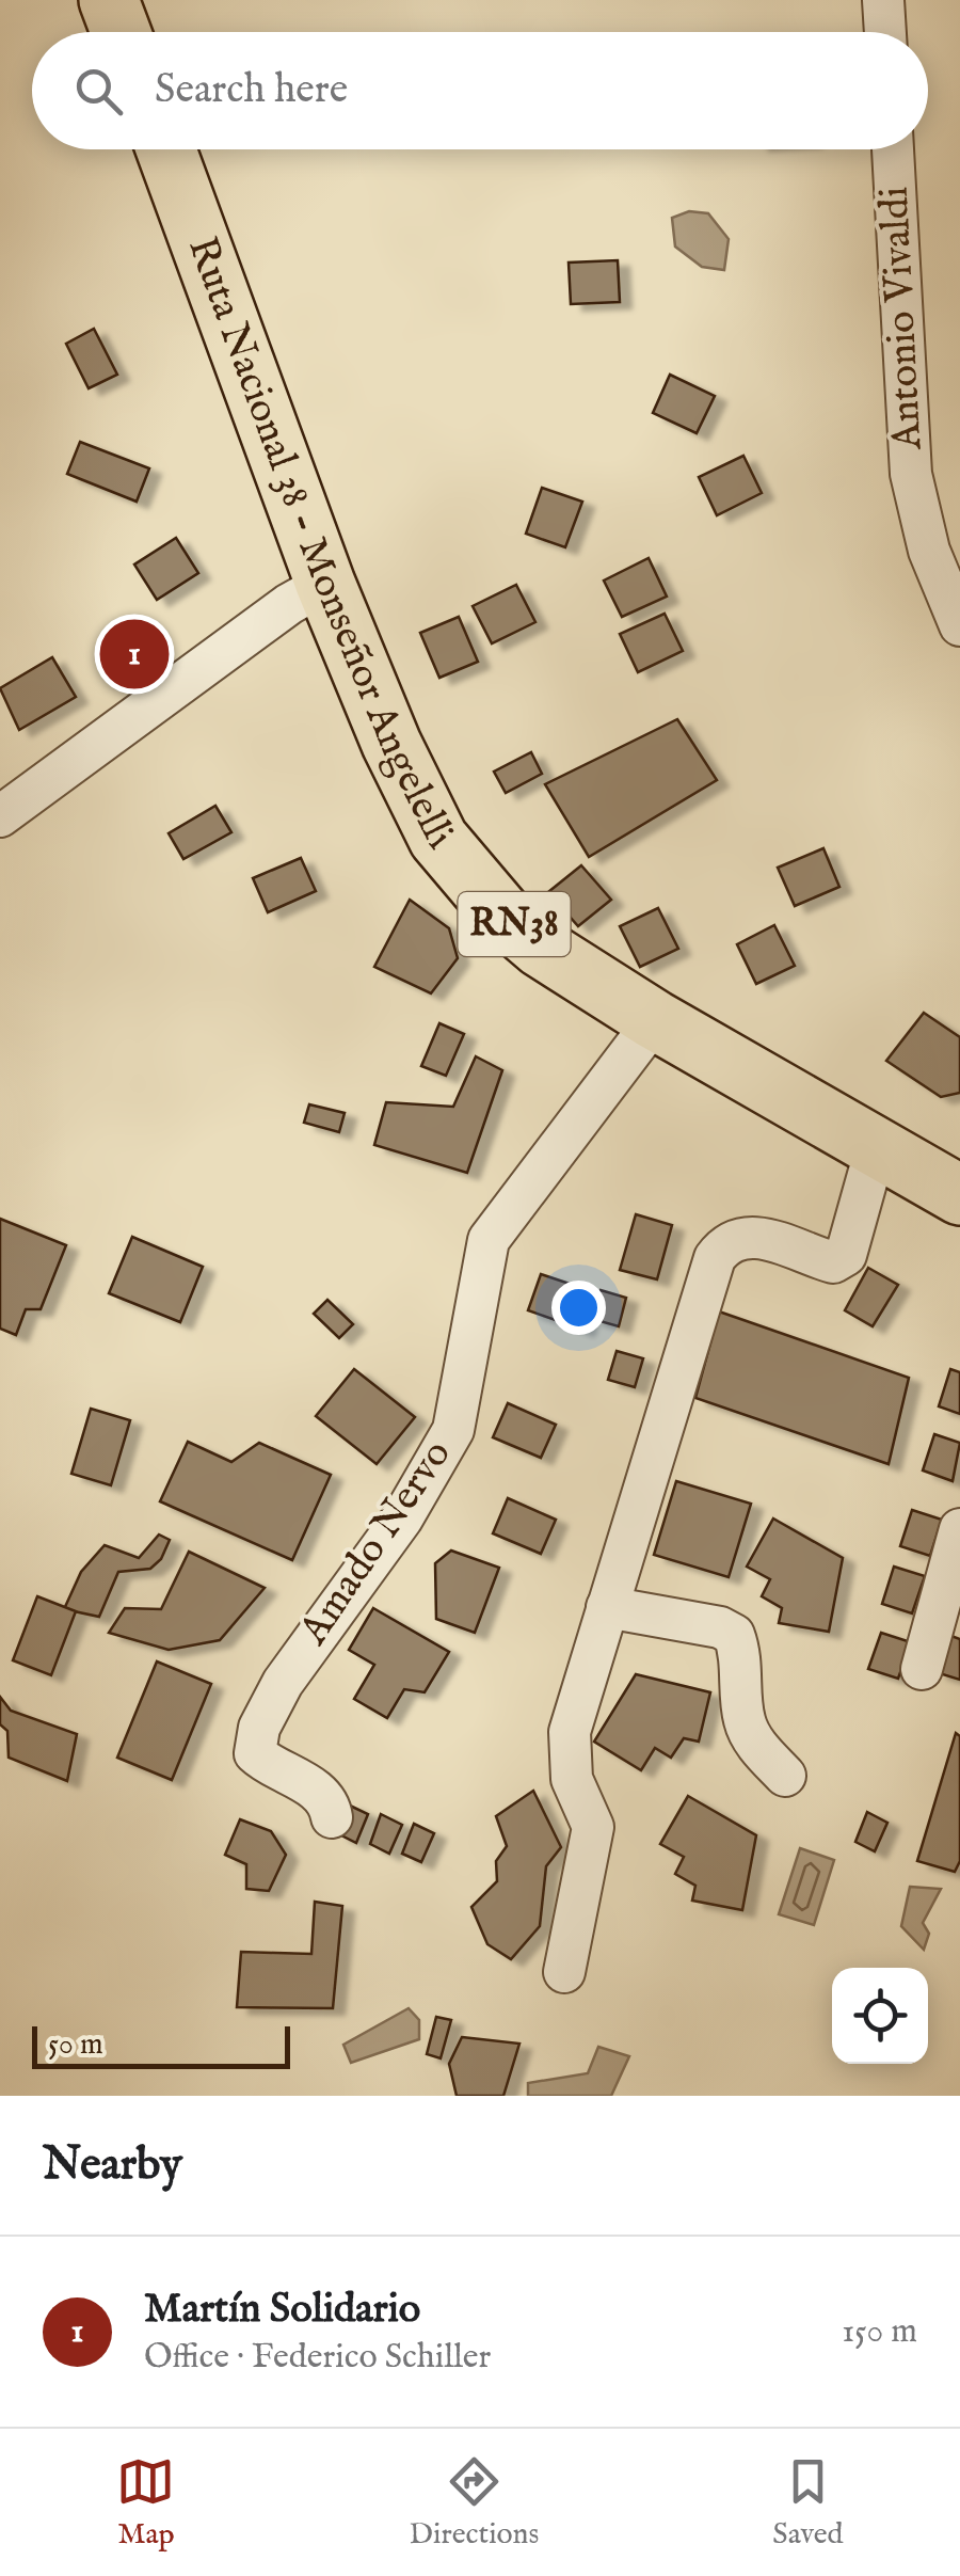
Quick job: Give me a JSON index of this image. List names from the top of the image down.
{
  "streets": {
    "main road": ["Ruta Nacional 38 - Monseñor Angelelli", "RN38"],
    "street": ["Antonio Vivaldi", "Amado Nervo"]
  },
  "crossings": [
    ["Ruta Nacional 38 - Monseñor Angelelli", "Amado Nervo"]
  ],
  "scale_bar": "50 m",
  "page": {
    "search": "Search here",
    "pins": "1",
    "scale": "50 m",
    "heading": "Nearby",
    "list": [
      {
        "mark": "1",
        "name": "Martín Solidario",
        "note": "Office · Federico Schiller",
        "value": "150 m"
      }
    ],
    "nav": ["Map", "Directions", "Saved"]
  }
}
